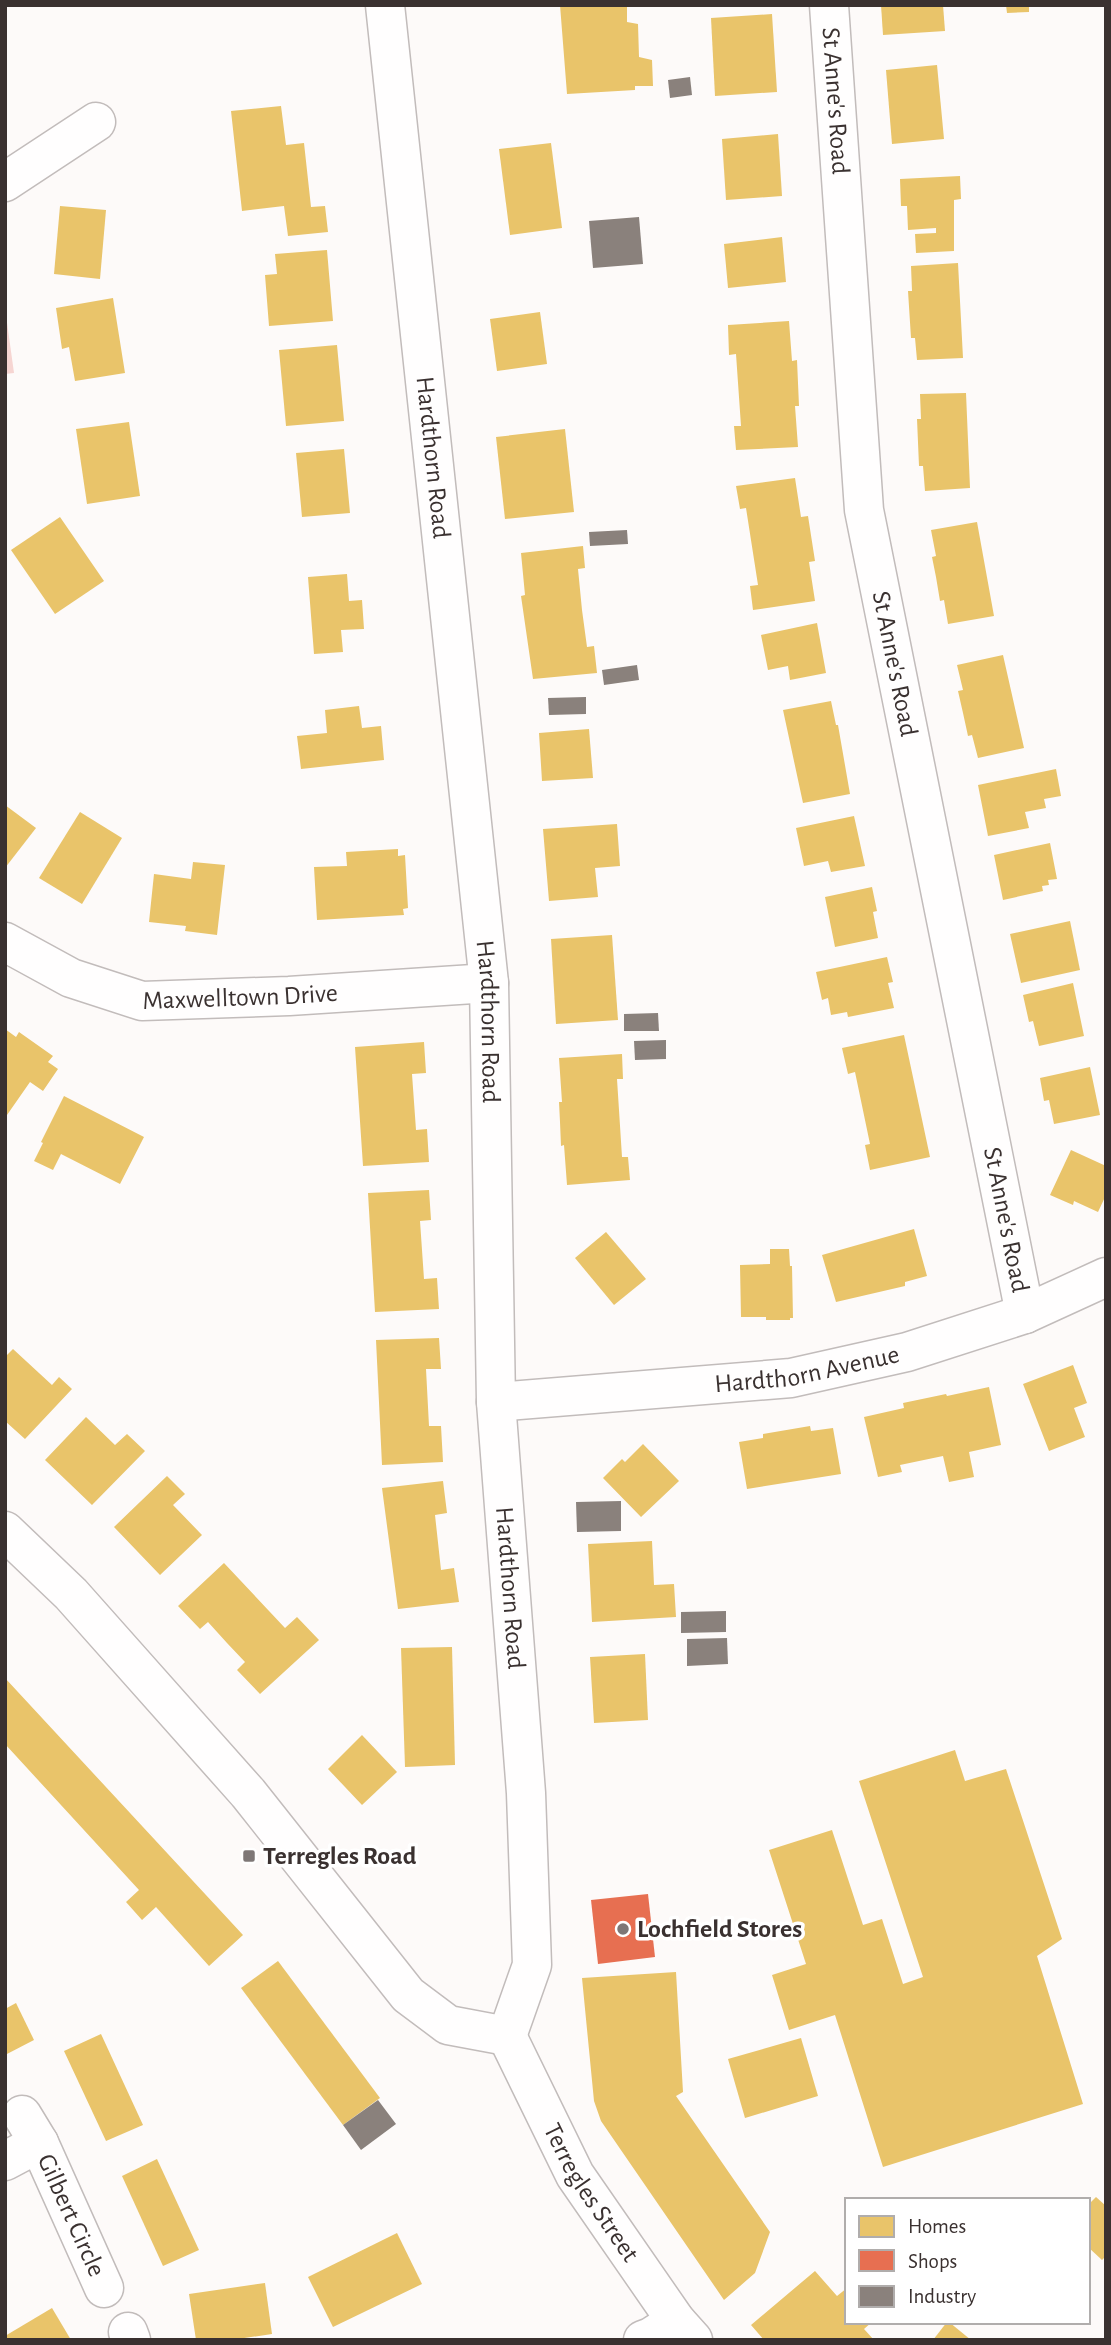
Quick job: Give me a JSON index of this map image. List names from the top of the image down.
{
  "streets": {
    "street": [
      "St Anne's Road",
      "Hardthorn Road",
      "Maxwelltown Drive",
      "Hardthorn Avenue",
      "Terregles Street",
      "Gilbert Circle"
    ]
  },
  "crossings": [
    ["St Anne's Road", "Hardthorn Avenue"],
    ["Hardthorn Road", "Maxwelltown Drive"],
    ["Hardthorn Road", "Hardthorn Avenue"],
    ["Hardthorn Road", "Terregles Street"]
  ],
  "places": {
    "transit": ["Terregles Road"],
    "other": ["Lochfield Stores"]
  },
  "legend": ["Homes", "Shops", "Industry"]
}
